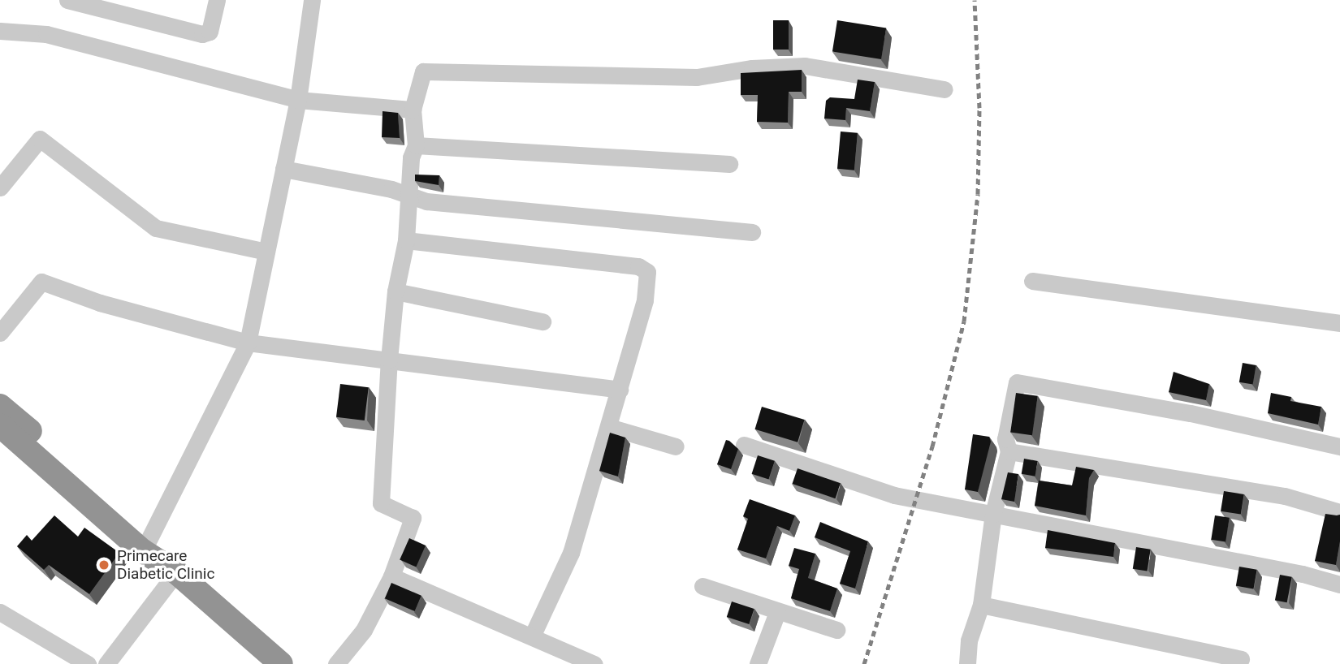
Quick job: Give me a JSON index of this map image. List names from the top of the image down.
{
  "places": ["Primecare Diabetic Clinic"]
}
